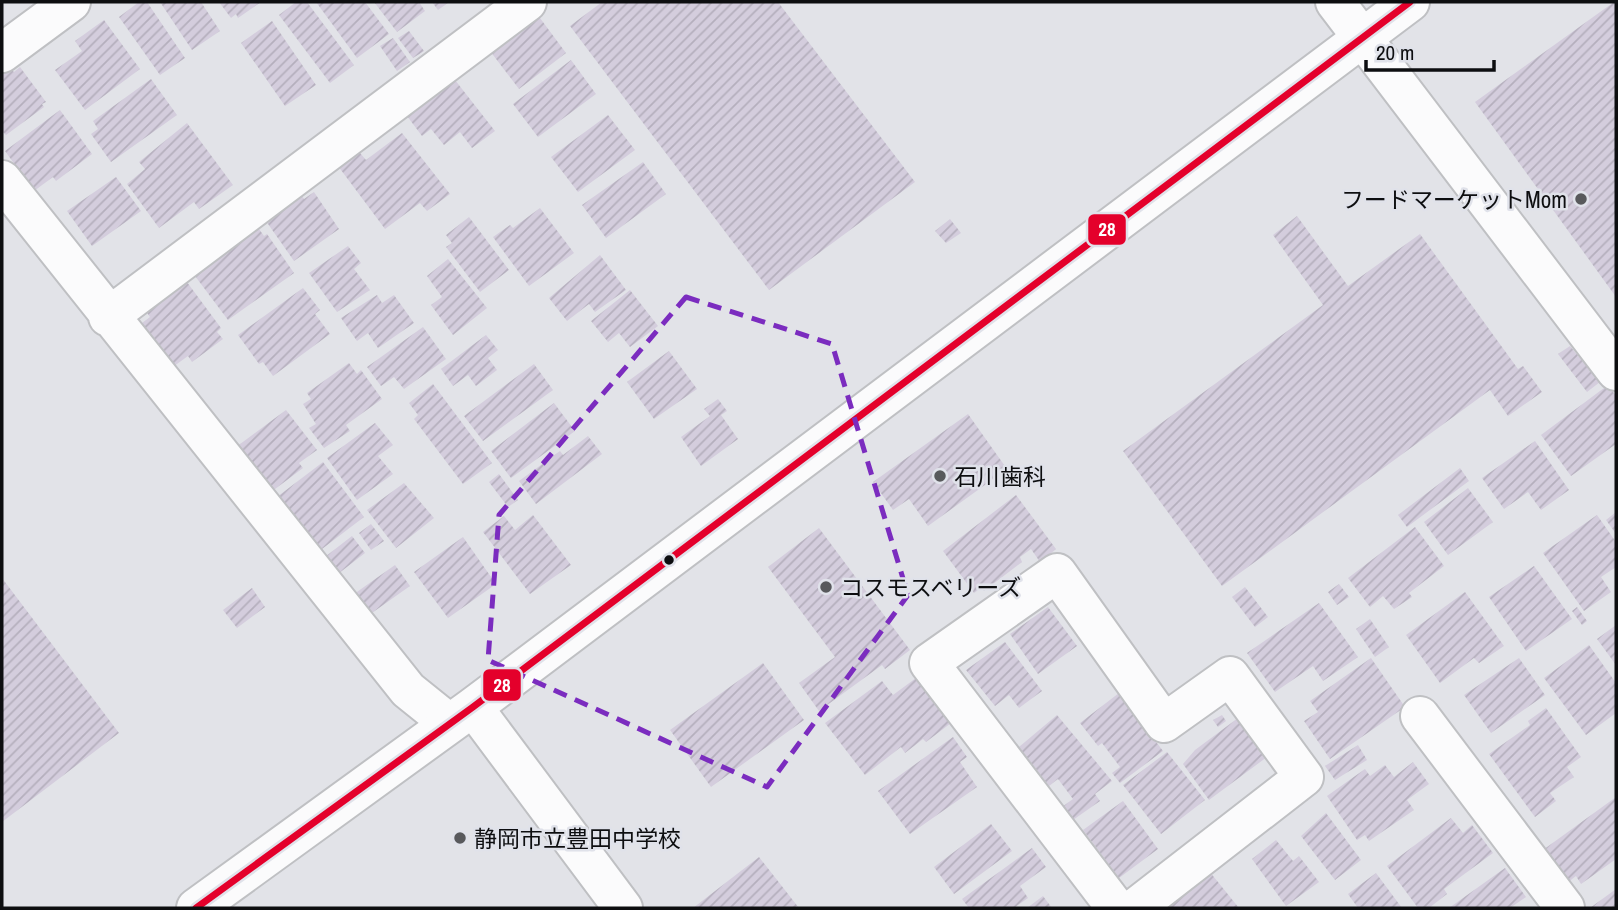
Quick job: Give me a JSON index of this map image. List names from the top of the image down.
{
  "places": [
    "フードマーケットMom",
    "石川歯科",
    "コスモスベリーズ",
    "静岡市立豊田中学校"
  ],
  "lines": ["transit line 28"],
  "scale_bar": "20 m"
}
